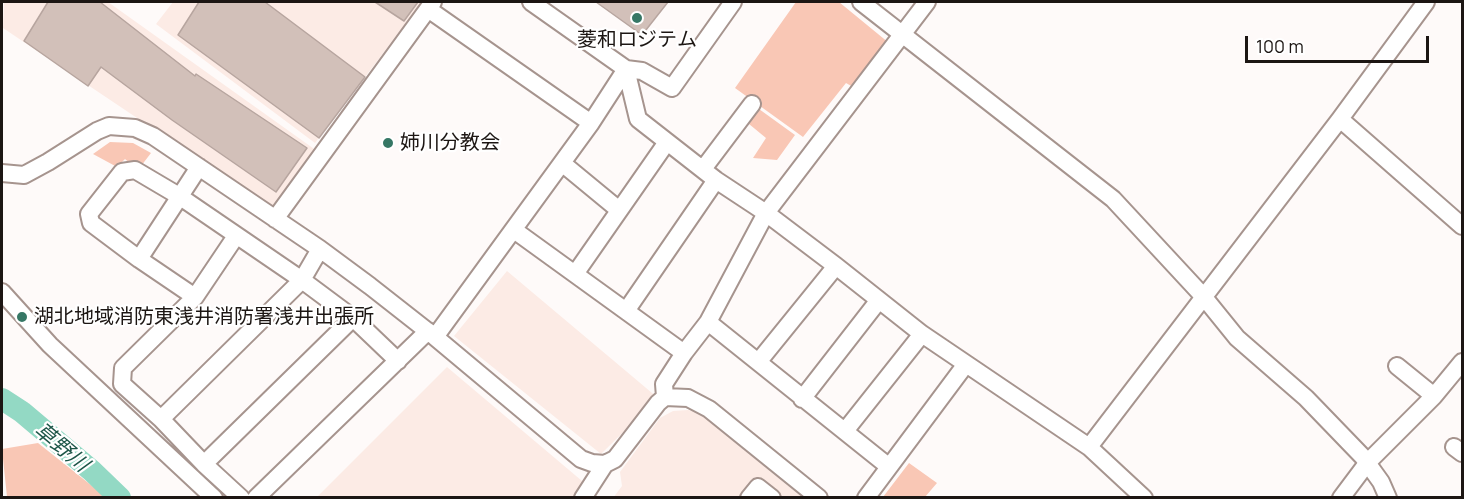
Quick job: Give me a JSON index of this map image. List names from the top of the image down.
{
  "water": ["草野川"],
  "places": ["菱和ロジテム", "姉川分教会", "湖北地域消防東浅井消防署浅井出張所"],
  "scale_bar": "100 m"
}
